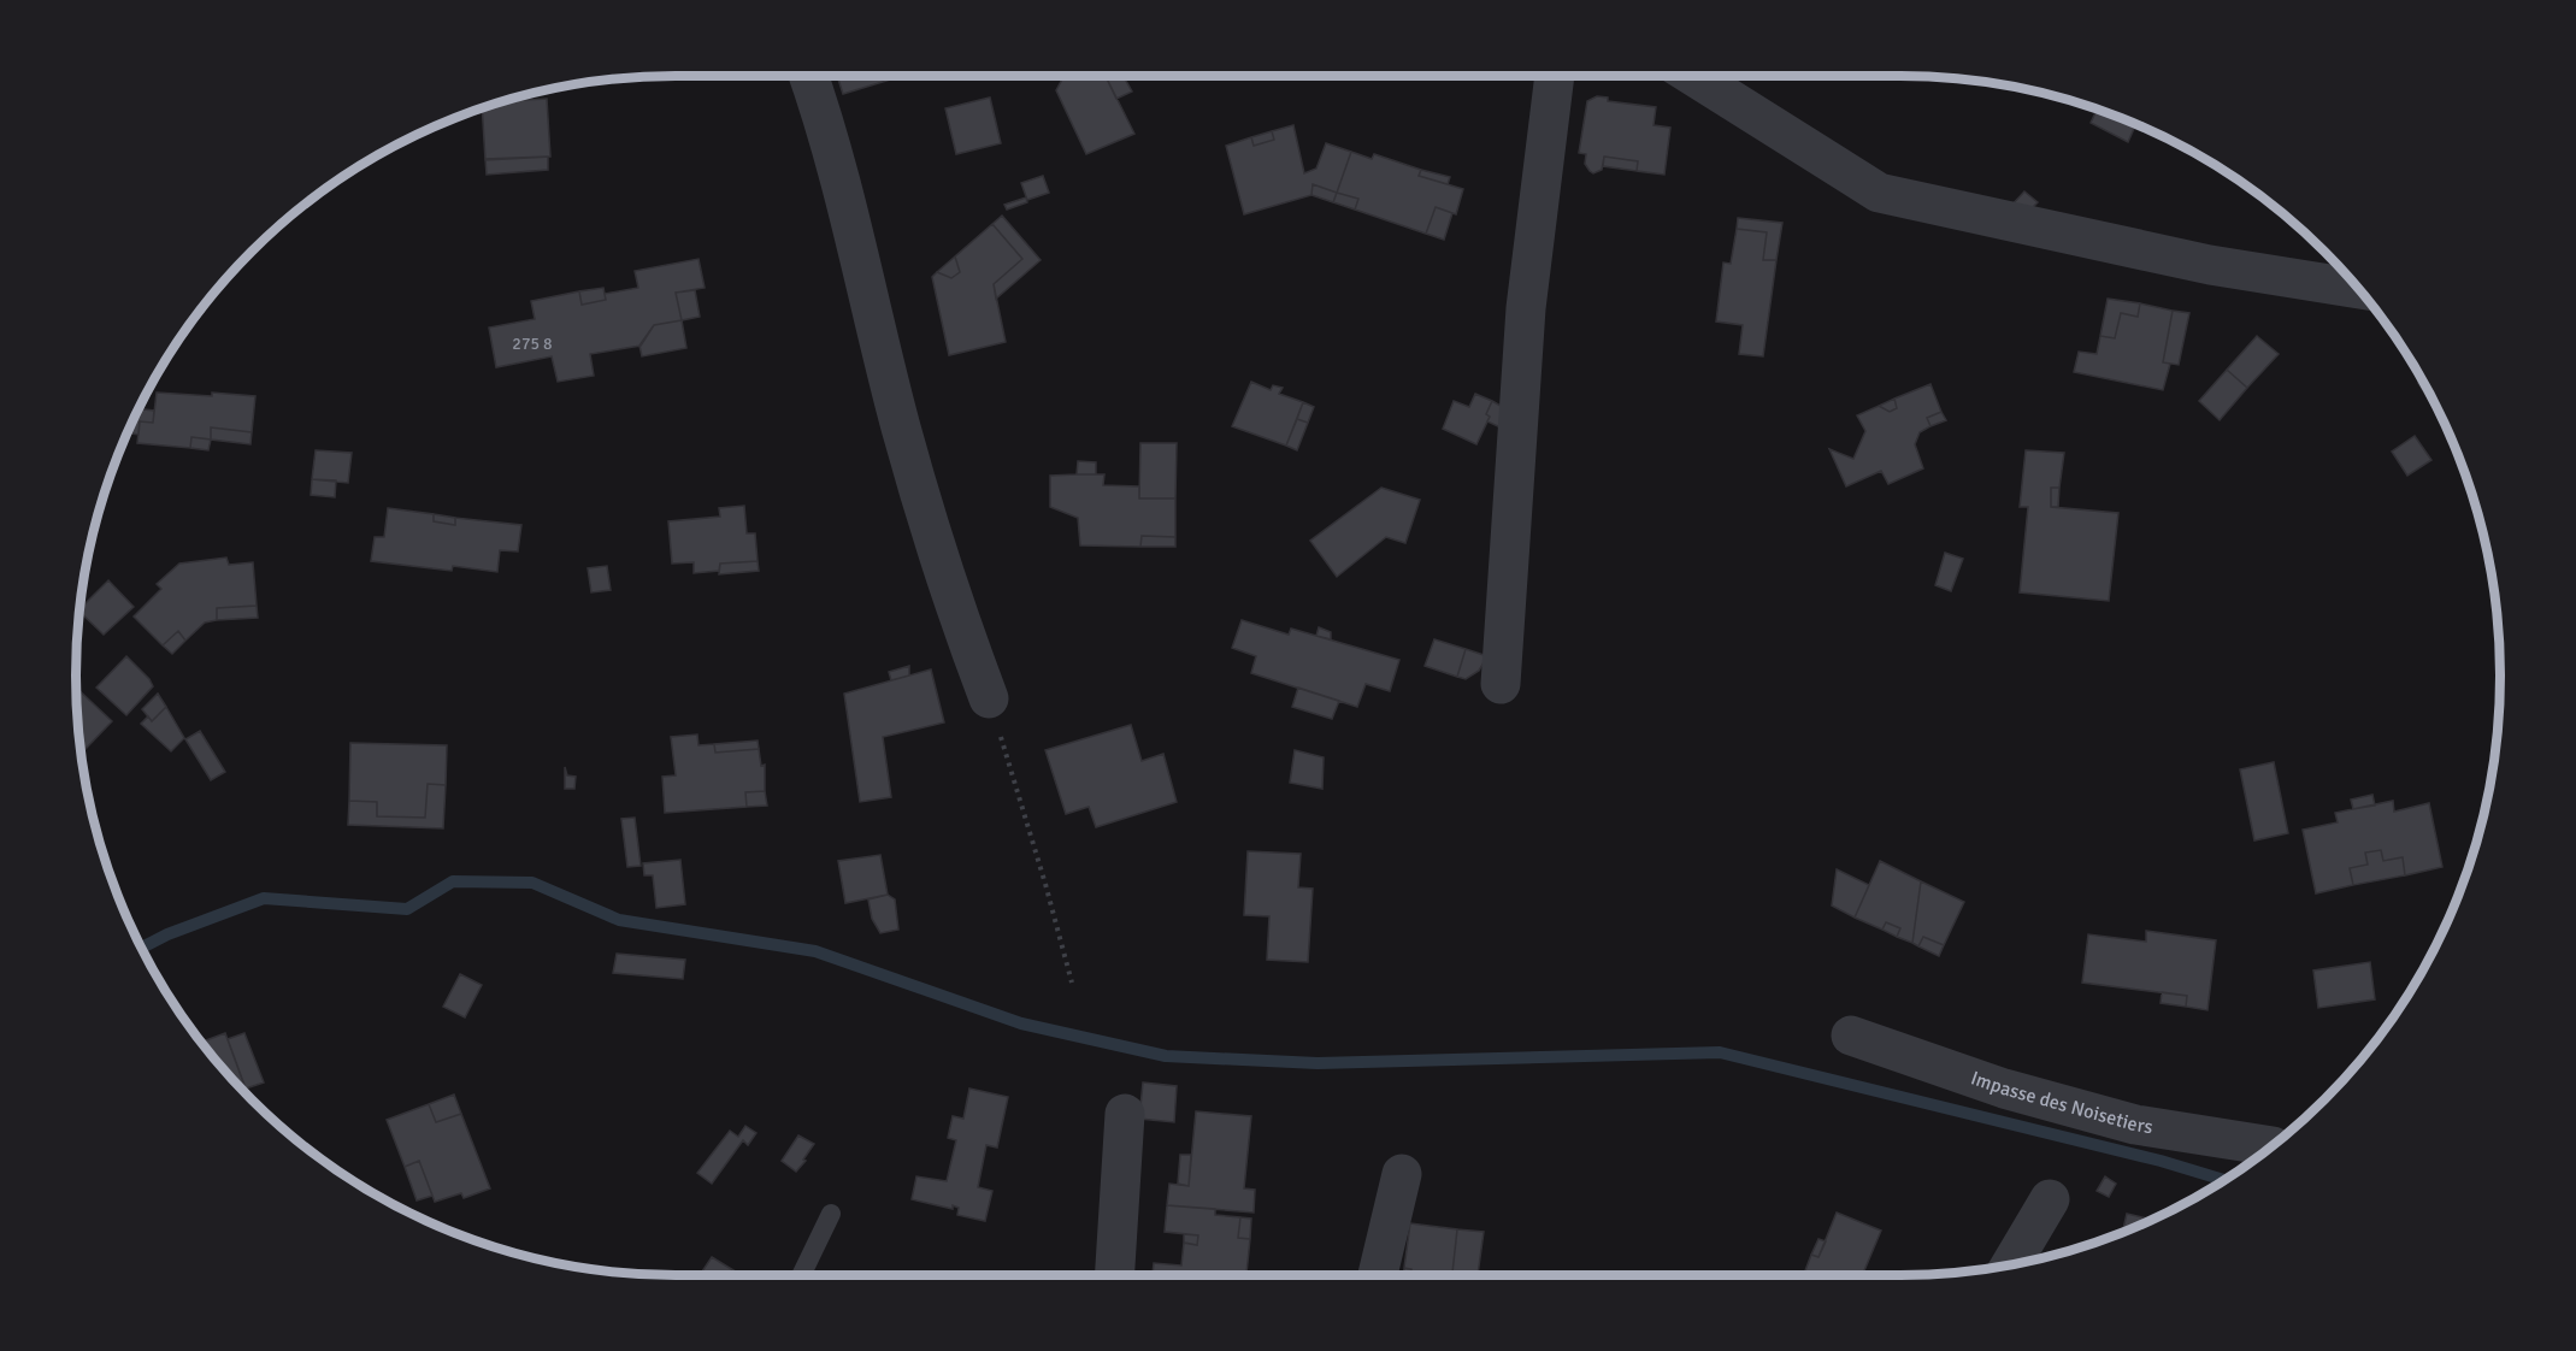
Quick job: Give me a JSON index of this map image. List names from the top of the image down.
{
  "streets": {
    "street": ["Impasse des Noisetiers"]
  },
  "house_numbers": ["275 8"]
}
